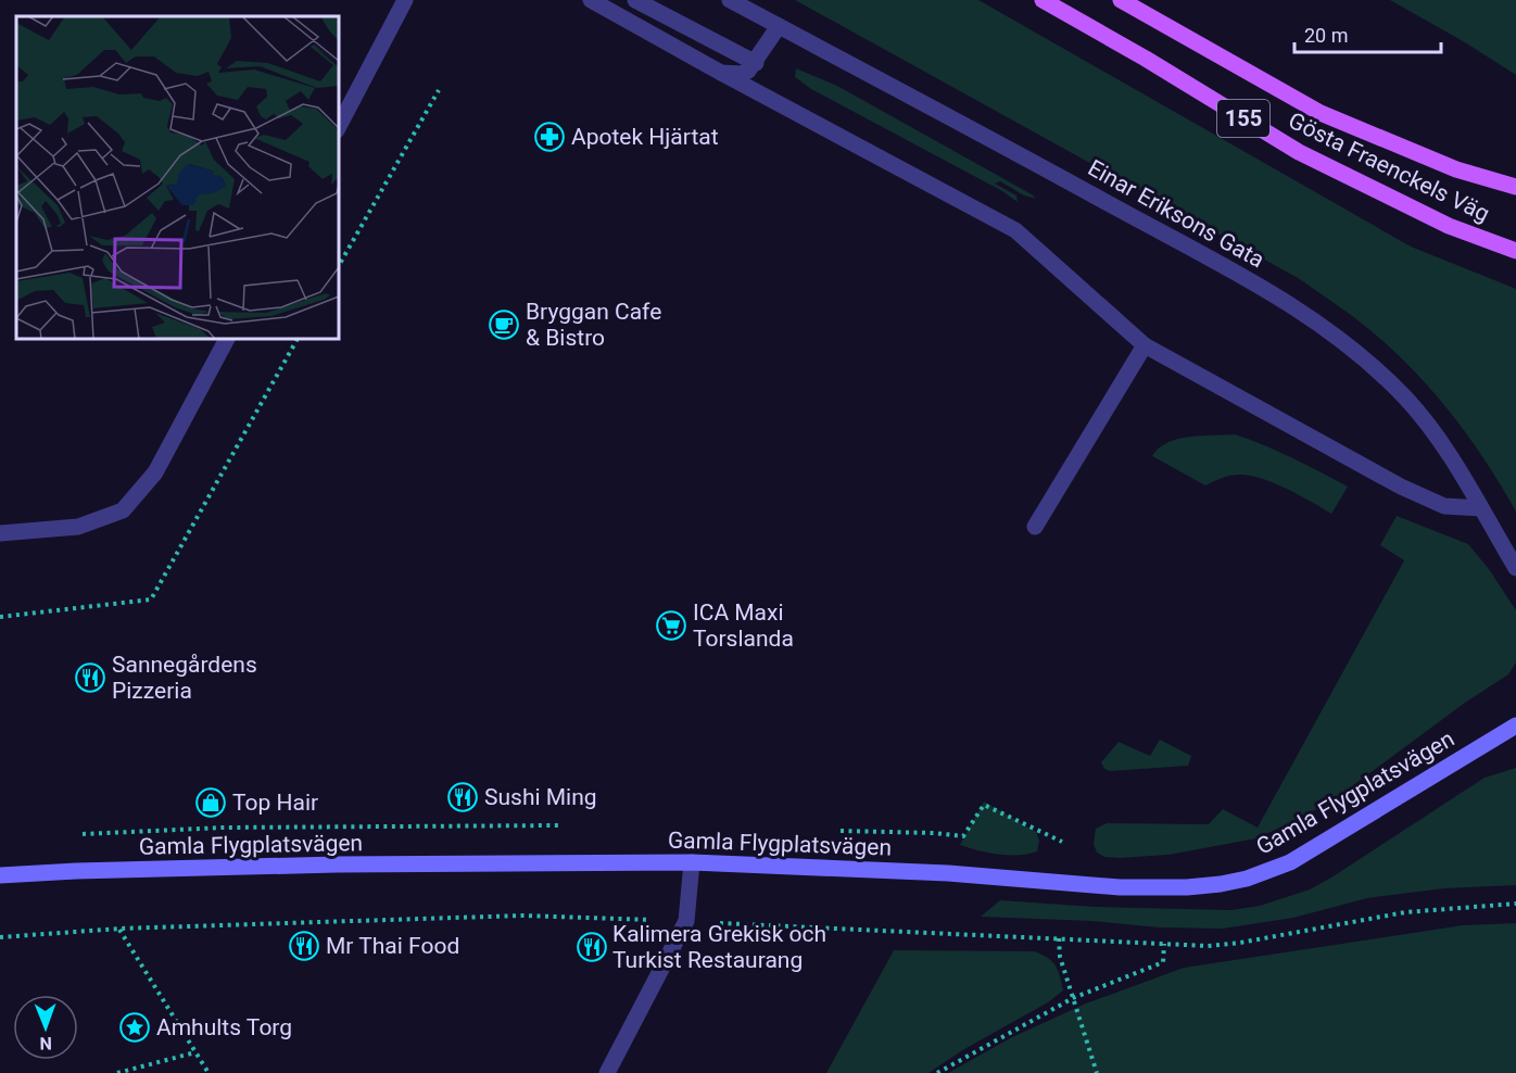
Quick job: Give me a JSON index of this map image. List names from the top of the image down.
{
  "streets": {
    "main road": ["155", "Gösta Fraenckels Väg"],
    "street": ["Einar Eriksons Gata", "Gamla Flygplatsvägen"]
  },
  "places": {
    "pharmacy": ["Apotek Hjärtat"],
    "cafe": ["Bryggan Cafe & Bistro"],
    "supermarket": ["ICA Maxi Torslanda"],
    "restaurant": [
      "Sannegårdens Pizzeria",
      "Sushi Ming",
      "Mr Thai Food",
      "Kalimera Grekisk och Turkist Restaurang"
    ],
    "shop": ["Top Hair"],
    "place": ["Amhults Torg"]
  },
  "scale_bar": "20 m",
  "north": "bottom"
}
